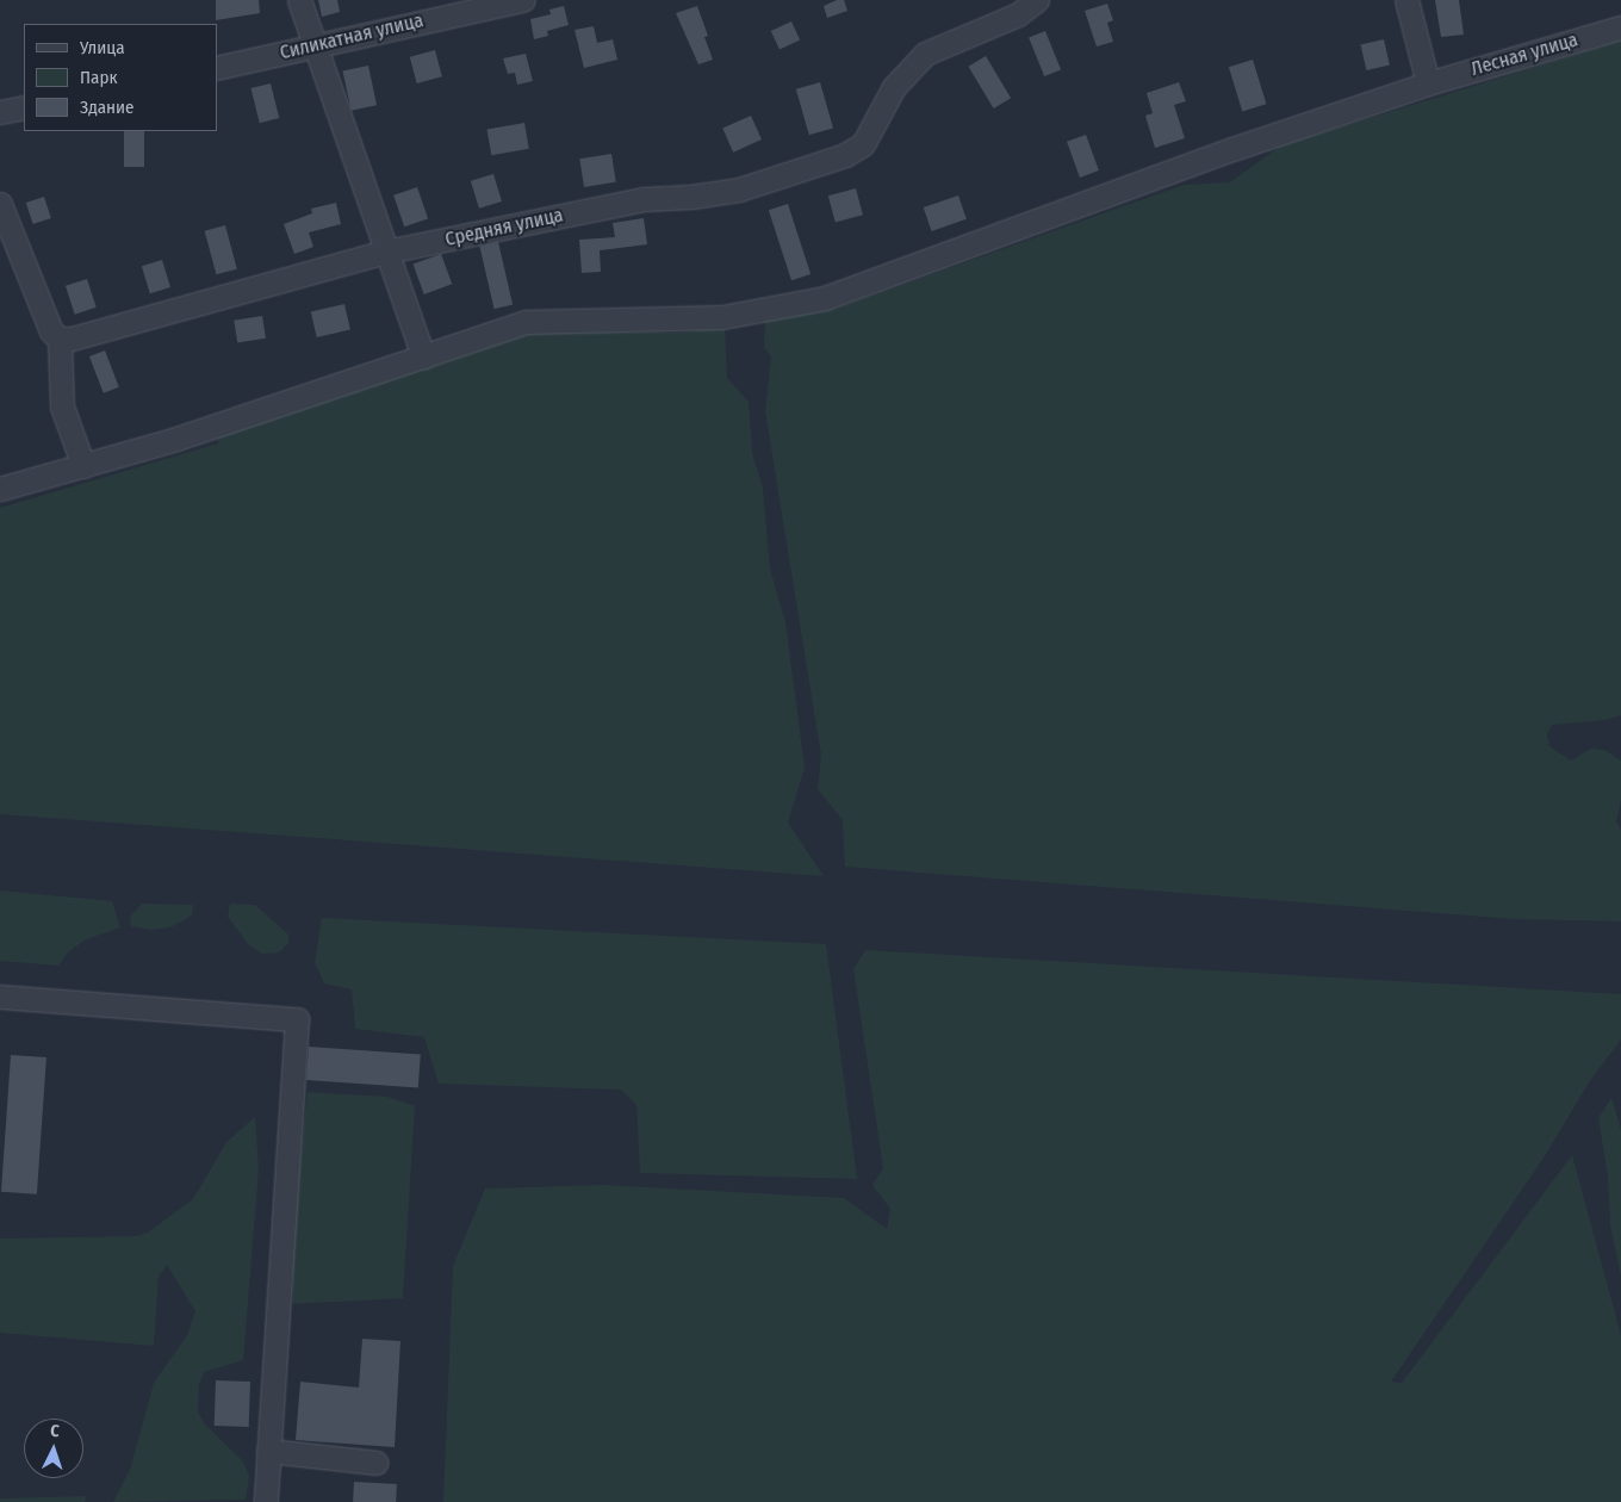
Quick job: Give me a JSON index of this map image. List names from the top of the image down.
{
  "streets": {
    "street": ["Силикатная улица", "Лесная улица", "Средняя улица"]
  },
  "legend": ["Улица", "Парк", "Здание"],
  "north": "top"
}
